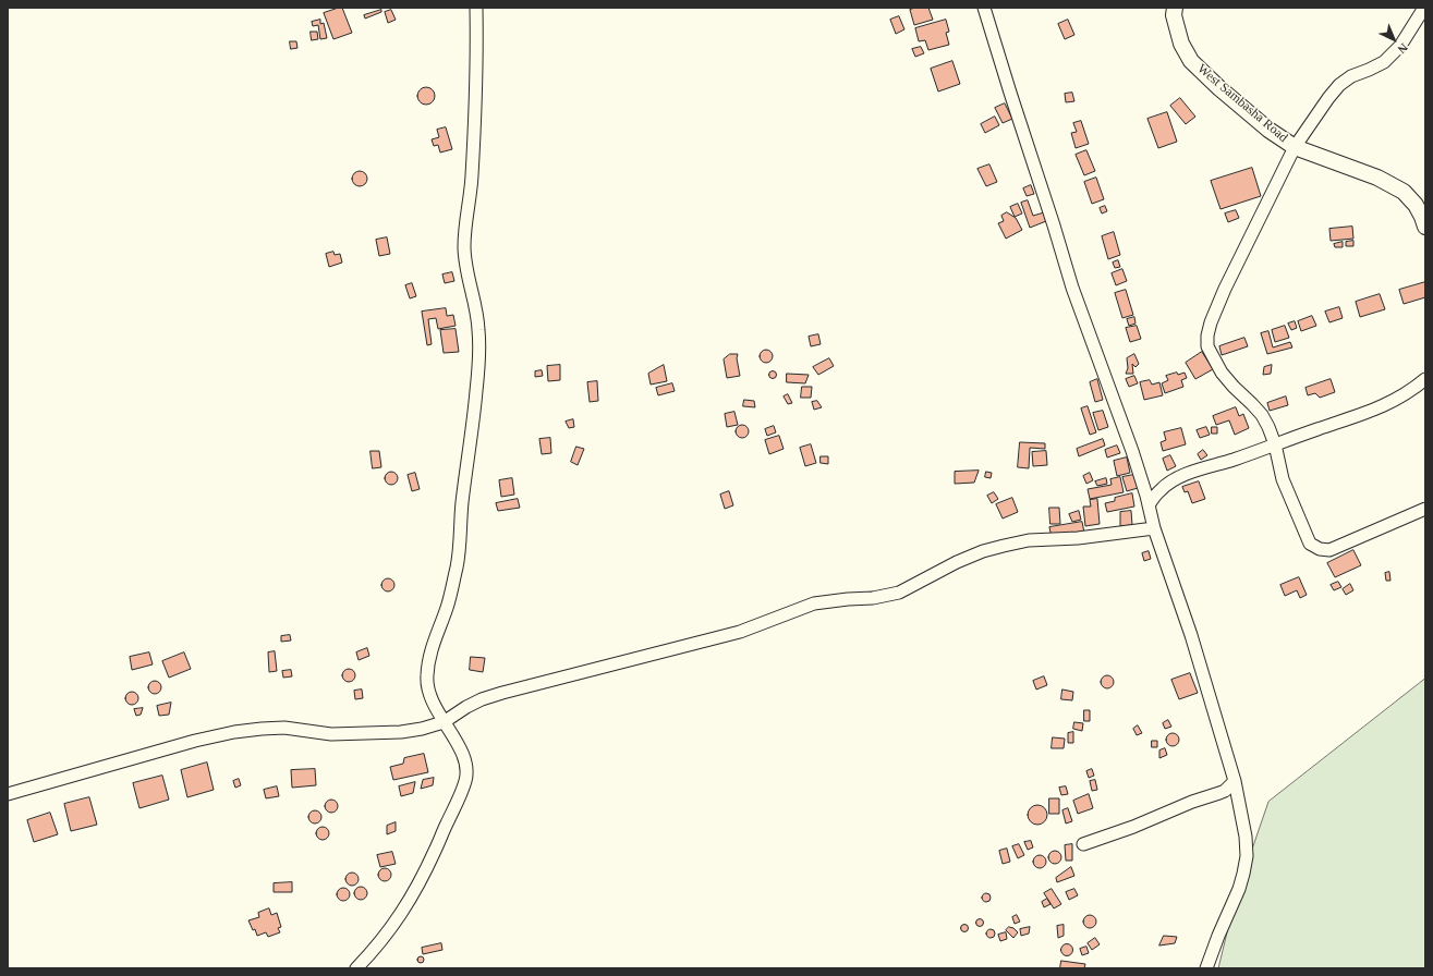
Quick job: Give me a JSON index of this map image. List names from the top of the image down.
{
  "streets": {
    "street": ["West Sambasha Road"]
  },
  "north": "bottom right"
}
